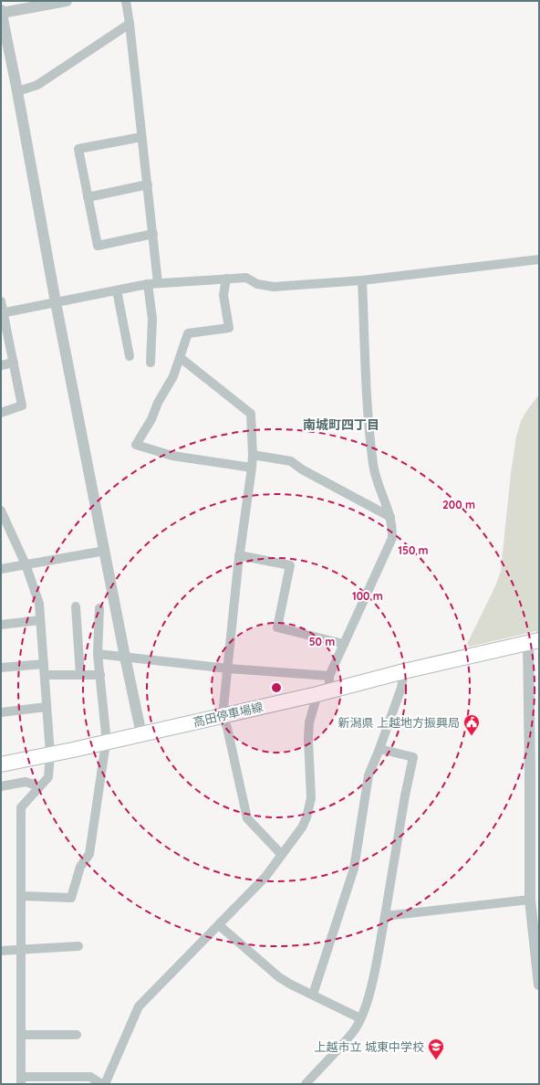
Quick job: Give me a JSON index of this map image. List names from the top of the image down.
{
  "streets": {
    "main road": ["高田停車場線"]
  },
  "districts": ["南城町四丁目"],
  "places": {
    "public building": ["新潟県 上越地方振興局"],
    "school or university": ["上越市立 城東中学校"]
  },
  "rings": [
    "200 m",
    "150 m",
    "100 m",
    "50 m"
  ]
}
